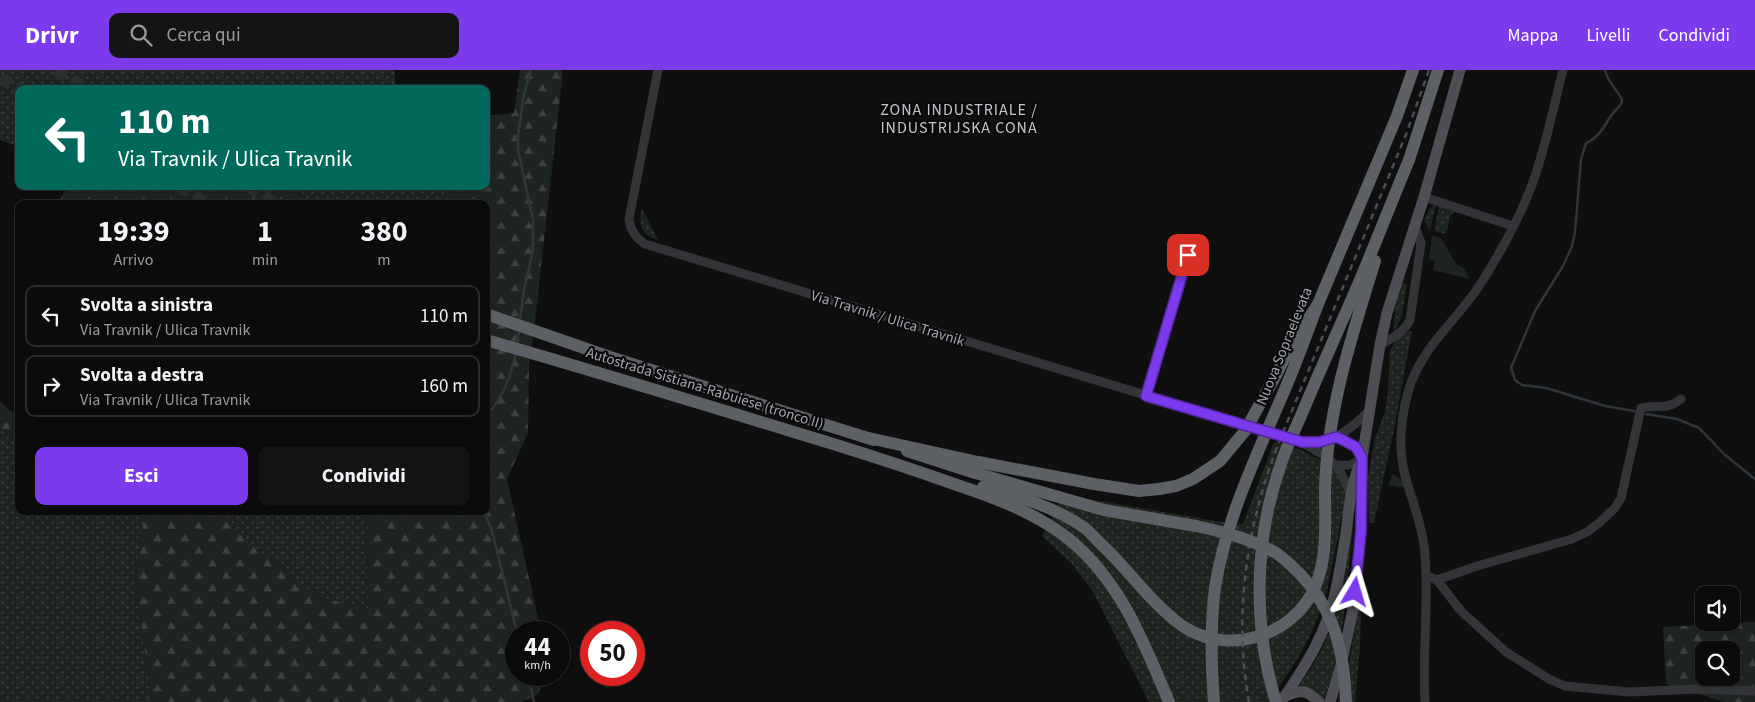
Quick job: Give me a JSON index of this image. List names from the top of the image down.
{
  "streets": {
    "highway": ["Nuova Sopraelevata", "Autostrada Sistiana-Rabuiese (tronco II)"],
    "street": ["Via Travnik / Ulica Travnik"]
  },
  "districts": ["ZONA INDUSTRIALE / INDUSTRIJSKA CONA"],
  "page": {
    "header": "Drivr",
    "search": "Cerca qui",
    "nav": ["Mappa", "Livelli", "Condividi"],
    "turn": ["110 m", "Via Travnik / Ulica Travnik"],
    "eta": [
      "19:39",
      "Arrivo",
      "1",
      "min",
      "380",
      "m"
    ],
    "list": [
      {
        "name": "Svolta a sinistra",
        "note": "Via Travnik / Ulica Travnik",
        "value": "110 m"
      },
      {
        "name": "Svolta a destra",
        "note": "Via Travnik / Ulica Travnik",
        "value": "160 m"
      }
    ],
    "buttons": ["Esci", "Condividi"],
    "speed": "44 km/h",
    "limit": "50"
  }
}
